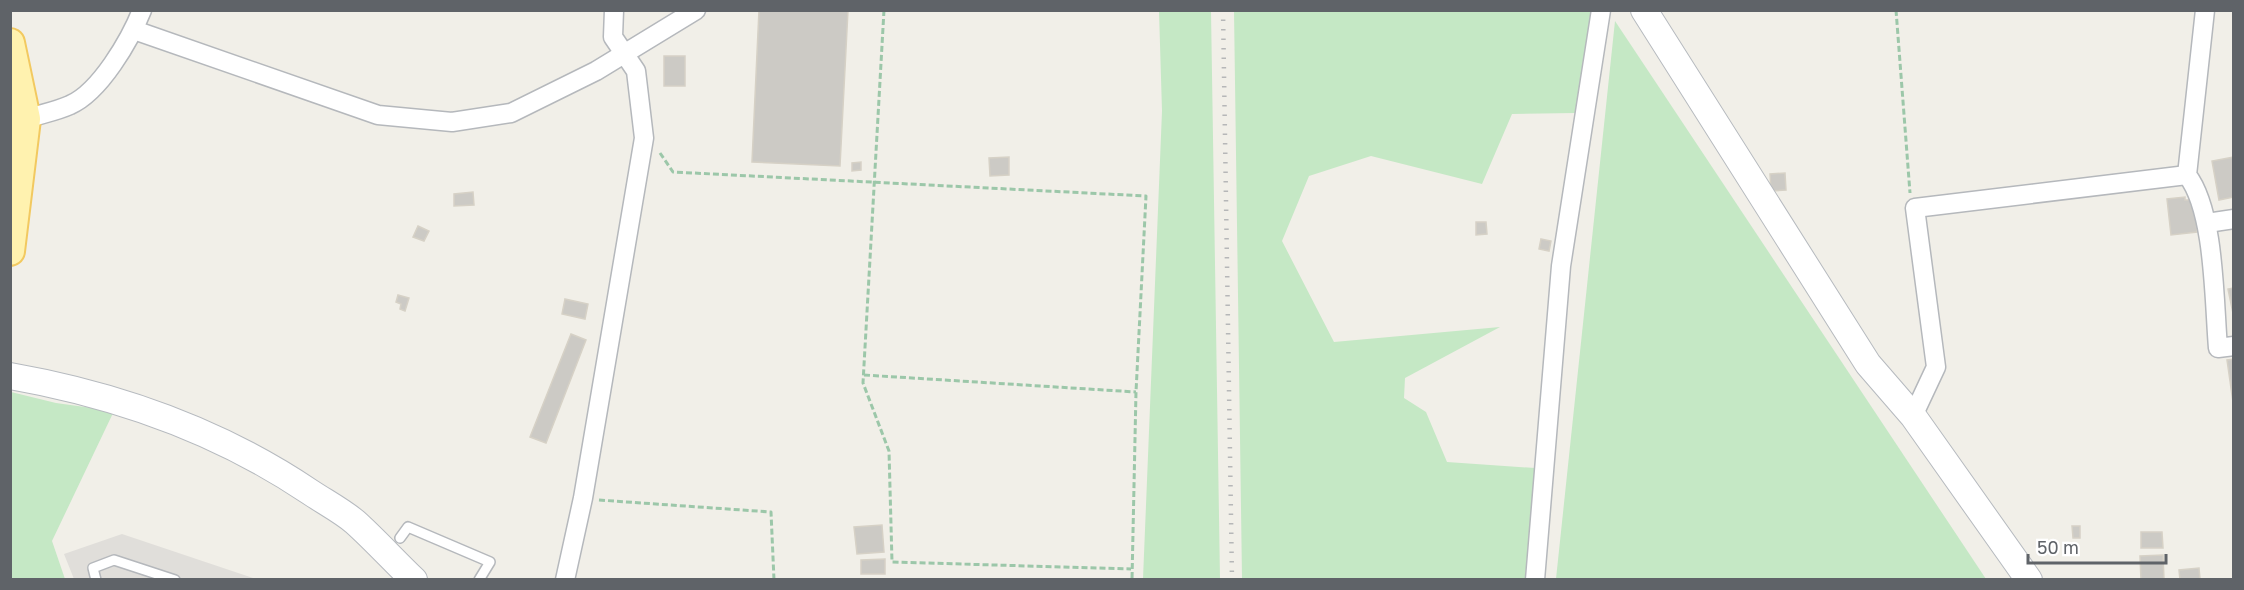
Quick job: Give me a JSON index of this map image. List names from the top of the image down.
{
  "scale_bar": "50 m"
}
